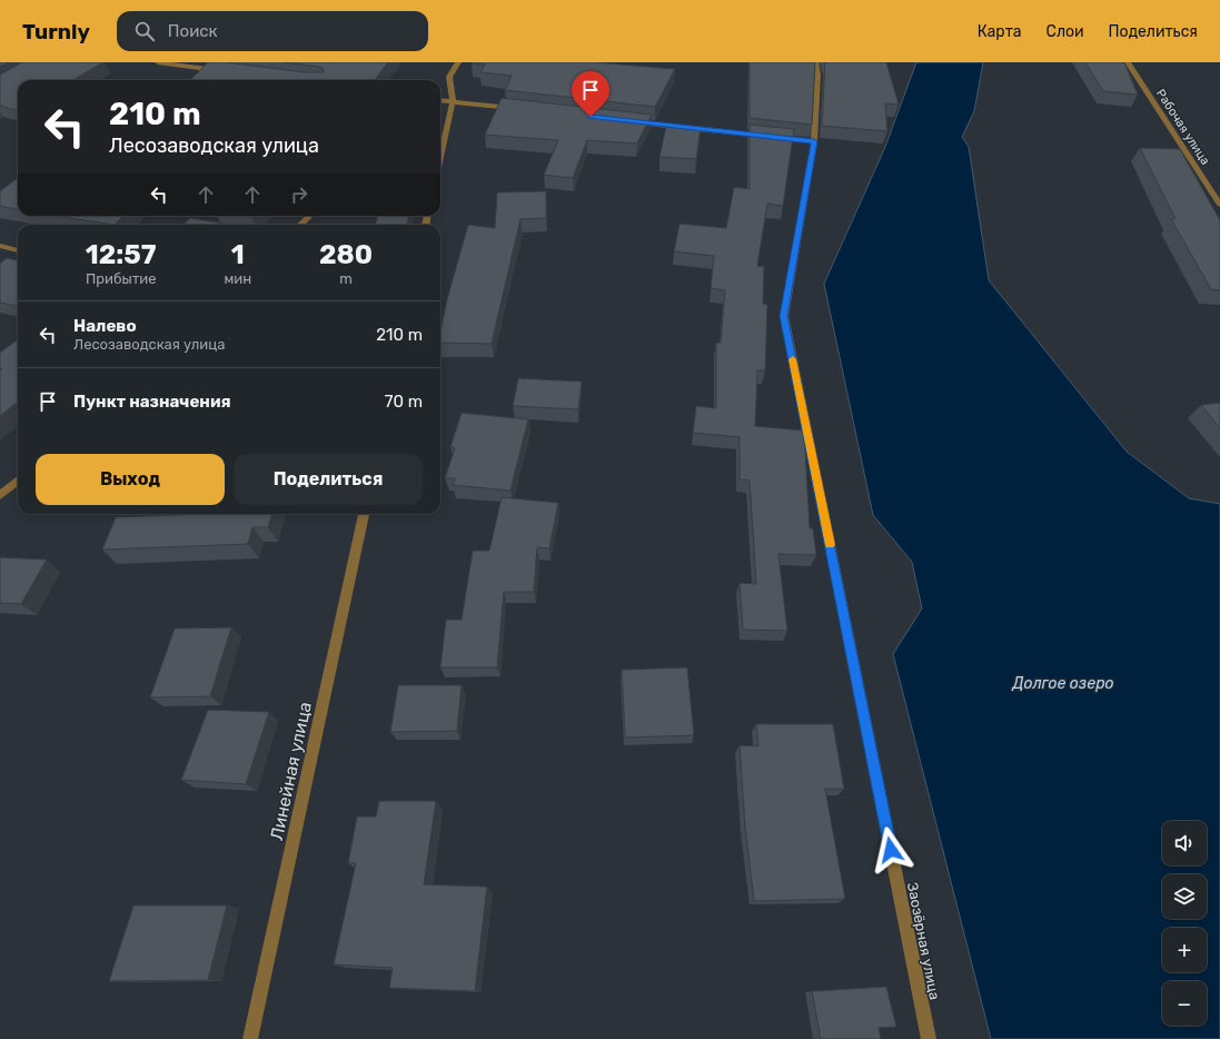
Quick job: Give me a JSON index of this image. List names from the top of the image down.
{
  "streets": {
    "street": ["Рабочая улица", "Линейная улица", "Заозёрная улица"]
  },
  "water": ["Долгое озеро"],
  "page": {
    "header": "Turnly",
    "search": "Поиск",
    "nav": ["Карта", "Слои", "Поделиться"],
    "turn": ["210 m", "Лесозаводская улица"],
    "eta": [
      "12:57",
      "Прибытие",
      "1",
      "мин",
      "280",
      "m"
    ],
    "list": [
      {
        "name": "Налево",
        "note": "Лесозаводская улица",
        "value": "210 m"
      },
      {
        "name": "Пункт назначения",
        "value": "70 m"
      }
    ],
    "buttons": ["Выход", "Поделиться"],
    "map_buttons": ["+", "−"]
  }
}
